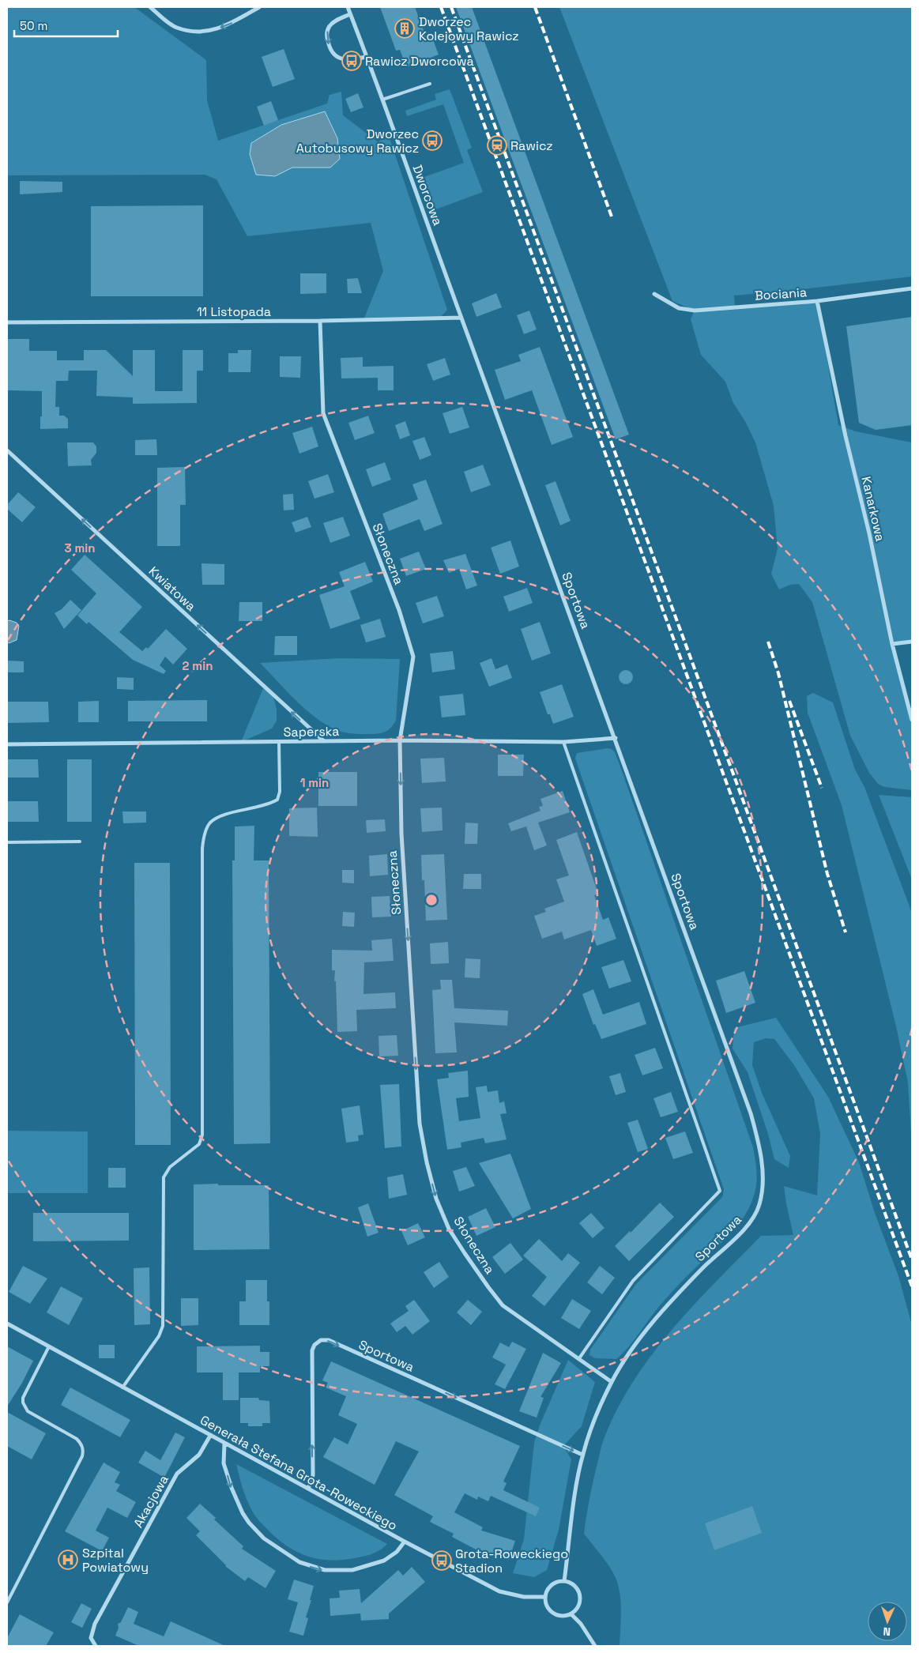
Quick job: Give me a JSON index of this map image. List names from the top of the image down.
{
  "streets": {
    "street": [
      "Dworcowa",
      "Bociania",
      "11 Listopada",
      "Kanarkowa",
      "Słoneczna",
      "Kwiatowa",
      "Sportowa",
      "Saperska",
      "Generała Stefana Grota-Roweckiego",
      "Akacjowa"
    ]
  },
  "crossings": [
    ["Dworcowa", "11 Listopada"],
    ["Dworcowa", "Sportowa"],
    ["Bociania", "Kanarkowa"],
    ["11 Listopada", "Słoneczna"],
    ["11 Listopada", "Sportowa"],
    ["Słoneczna", "Sportowa"],
    ["Słoneczna", "Saperska"],
    ["Kwiatowa", "Saperska"],
    ["Sportowa", "Saperska"],
    ["Sportowa", "Generała Stefana Grota-Roweckiego"],
    ["Generała Stefana Grota-Roweckiego", "Akacjowa"]
  ],
  "one_way": ["Słoneczna", "Kwiatowa"],
  "places": {
    "building": ["Dworzec Kolejowy Rawicz"],
    "bus stop": ["Rawicz Dworcowa", "Dworzec Autobusowy Rawicz", "Grota-Roweckiego Stadion"],
    "station": ["Rawicz"],
    "hospital": ["Szpital Powiatowy"]
  },
  "scale_bar": "50 m",
  "north": "bottom",
  "rings": ["3 min", "2 min", "1 min"]
}
